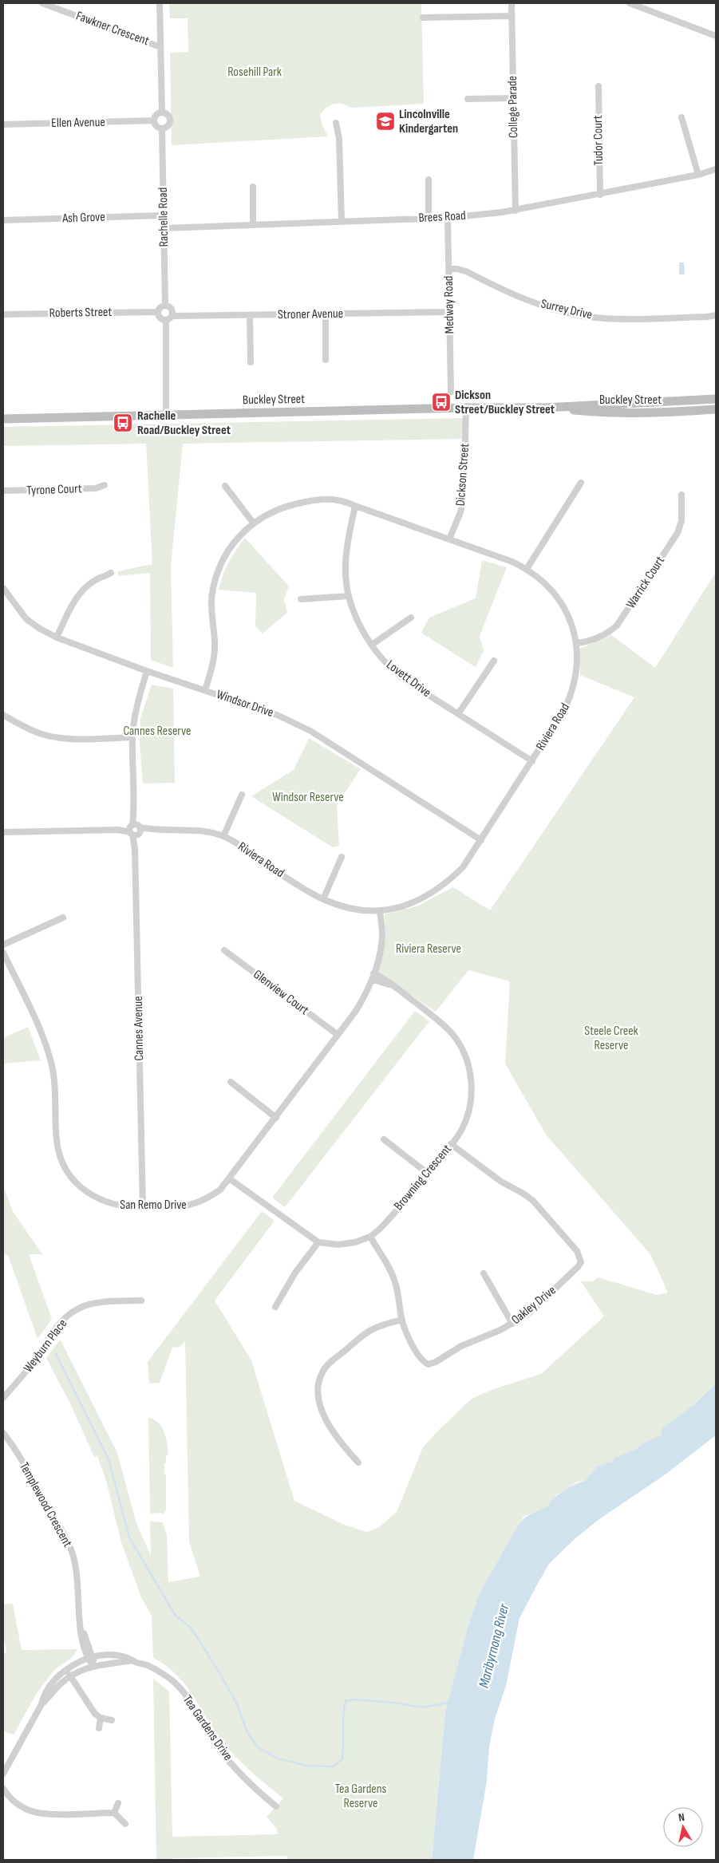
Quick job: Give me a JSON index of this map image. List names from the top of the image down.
{
  "streets": {
    "main road": ["Buckley Street"],
    "street": [
      "Fawkner Crescent",
      "College Parade",
      "Ellen Avenue",
      "Tudor Court",
      "Rachelle Road",
      "Brees Road",
      "Ash Grove",
      "Medway Road",
      "Surrey Drive",
      "Roberts Street",
      "Stroner Avenue",
      "Dickson Street",
      "Tyrone Court",
      "Warrick Court",
      "Lovett Drive",
      "Windsor Drive",
      "Riviera Road",
      "Glenview Court",
      "Cannes Avenue",
      "Browning Crescent",
      "San Remo Drive",
      "Oakley Drive",
      "Weyburn Place",
      "Templewood Crescent",
      "Tea Gardens Drive"
    ]
  },
  "crossings": [
    ["College Parade", "Brees Road"],
    ["Ellen Avenue", "Rachelle Road"],
    ["Tudor Court", "Brees Road"],
    ["Rachelle Road", "Brees Road"],
    ["Rachelle Road", "Ash Grove"],
    ["Rachelle Road", "Roberts Street"],
    ["Rachelle Road", "Stroner Avenue"],
    ["Brees Road", "Medway Road"],
    ["Medway Road", "Surrey Drive"],
    ["Medway Road", "Stroner Avenue"],
    ["Roberts Street", "Stroner Avenue"],
    ["Buckley Street", "Dickson Street"],
    ["Dickson Street", "Riviera Road"],
    ["Warrick Court", "Riviera Road"],
    ["Lovett Drive", "Riviera Road"],
    ["Windsor Drive", "Riviera Road"],
    ["Windsor Drive", "Cannes Avenue"],
    ["Riviera Road", "Cannes Avenue"],
    ["Riviera Road", "San Remo Drive"],
    ["Glenview Court", "San Remo Drive"],
    ["Cannes Avenue", "San Remo Drive"],
    ["Browning Crescent", "San Remo Drive"],
    ["Browning Crescent", "Oakley Drive"],
    ["Templewood Crescent", "Tea Gardens Drive"]
  ],
  "water": ["Maribyrnong River"],
  "parks": [
    "Rosehill Park",
    "Cannes Reserve",
    "Windsor Reserve",
    "Riviera Reserve",
    "Steele Creek Reserve",
    "Tea Gardens Reserve"
  ],
  "places": {
    "school or university": ["Lincolnville Kindergarten"],
    "bus stop": ["Dickson Street/Buckley Street", "Rachelle Road/Buckley Street"]
  },
  "north": "top"
}
